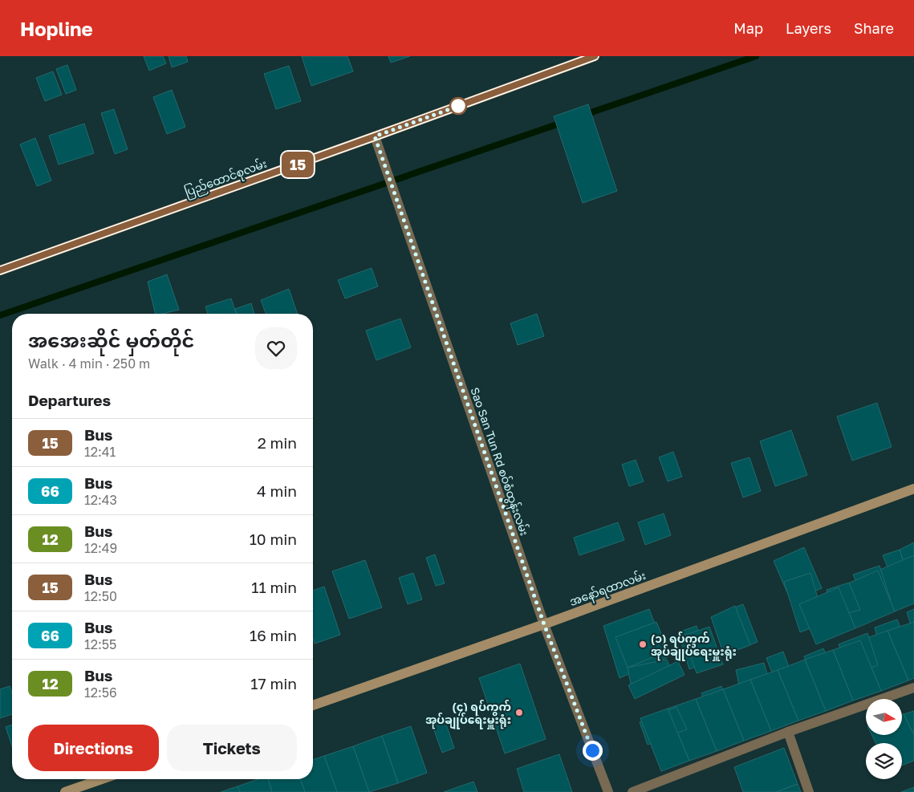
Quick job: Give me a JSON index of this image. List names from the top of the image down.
{
  "streets": {
    "main road": ["ပြည်ထောင်စုလမ်း", "အနော်ရထာလမ်း"],
    "street": ["Sao San Tun Rd စဝ်စံထွန်းလမ်း"]
  },
  "crossings": [
    ["ပြည်ထောင်စုလမ်း", "Sao San Tun Rd စဝ်စံထွန်းလမ်း"],
    ["Sao San Tun Rd စဝ်စံထွန်းလမ်း", "အနော်ရထာလမ်း"]
  ],
  "places": ["(၁) ရပ်ကွက် အုပ်ချုပ်ရေးမှူးရုံး", "(၄) ရပ်ကွက် အုပ်ချုပ်ရေးမှူးရုံး"],
  "lines": ["bus line 15"],
  "north": "right",
  "page": {
    "header": "Hopline",
    "nav": ["Map", "Layers", "Share"],
    "on_map": "15",
    "heading": [
      ["အအေးဆိုင် မှတ်တိုင်", "Walk · 4 min · 250 m"],
      "Departures"
    ],
    "list": [
      {
        "mark": "15",
        "name": "Bus",
        "note": "12:41",
        "value": "2 min"
      },
      {
        "mark": "66",
        "name": "Bus",
        "note": "12:43",
        "value": "4 min"
      },
      {
        "mark": "12",
        "name": "Bus",
        "note": "12:49",
        "value": "10 min"
      },
      {
        "mark": "15",
        "name": "Bus",
        "note": "12:50",
        "value": "11 min"
      },
      {
        "mark": "66",
        "name": "Bus",
        "note": "12:55",
        "value": "16 min"
      },
      {
        "mark": "12",
        "name": "Bus",
        "note": "12:56",
        "value": "17 min"
      }
    ],
    "buttons": ["Directions", "Tickets"]
  }
}
